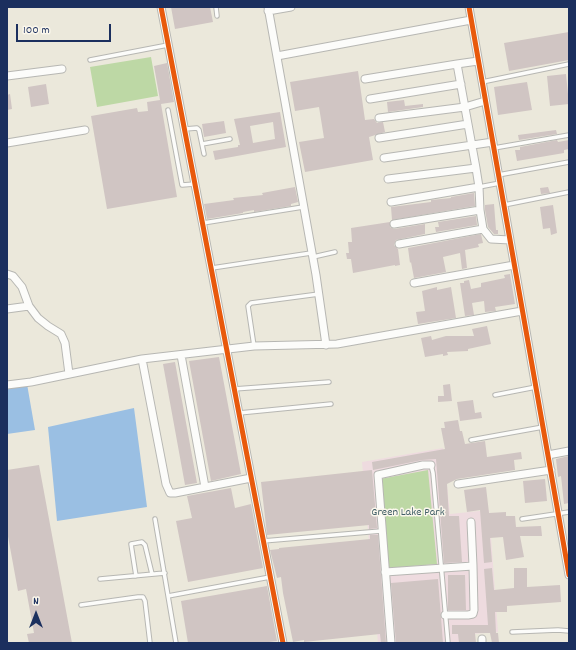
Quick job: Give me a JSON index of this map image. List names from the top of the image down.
{
  "parks": ["Green Lake Park"],
  "scale_bar": "100 m",
  "north": "top"
}
